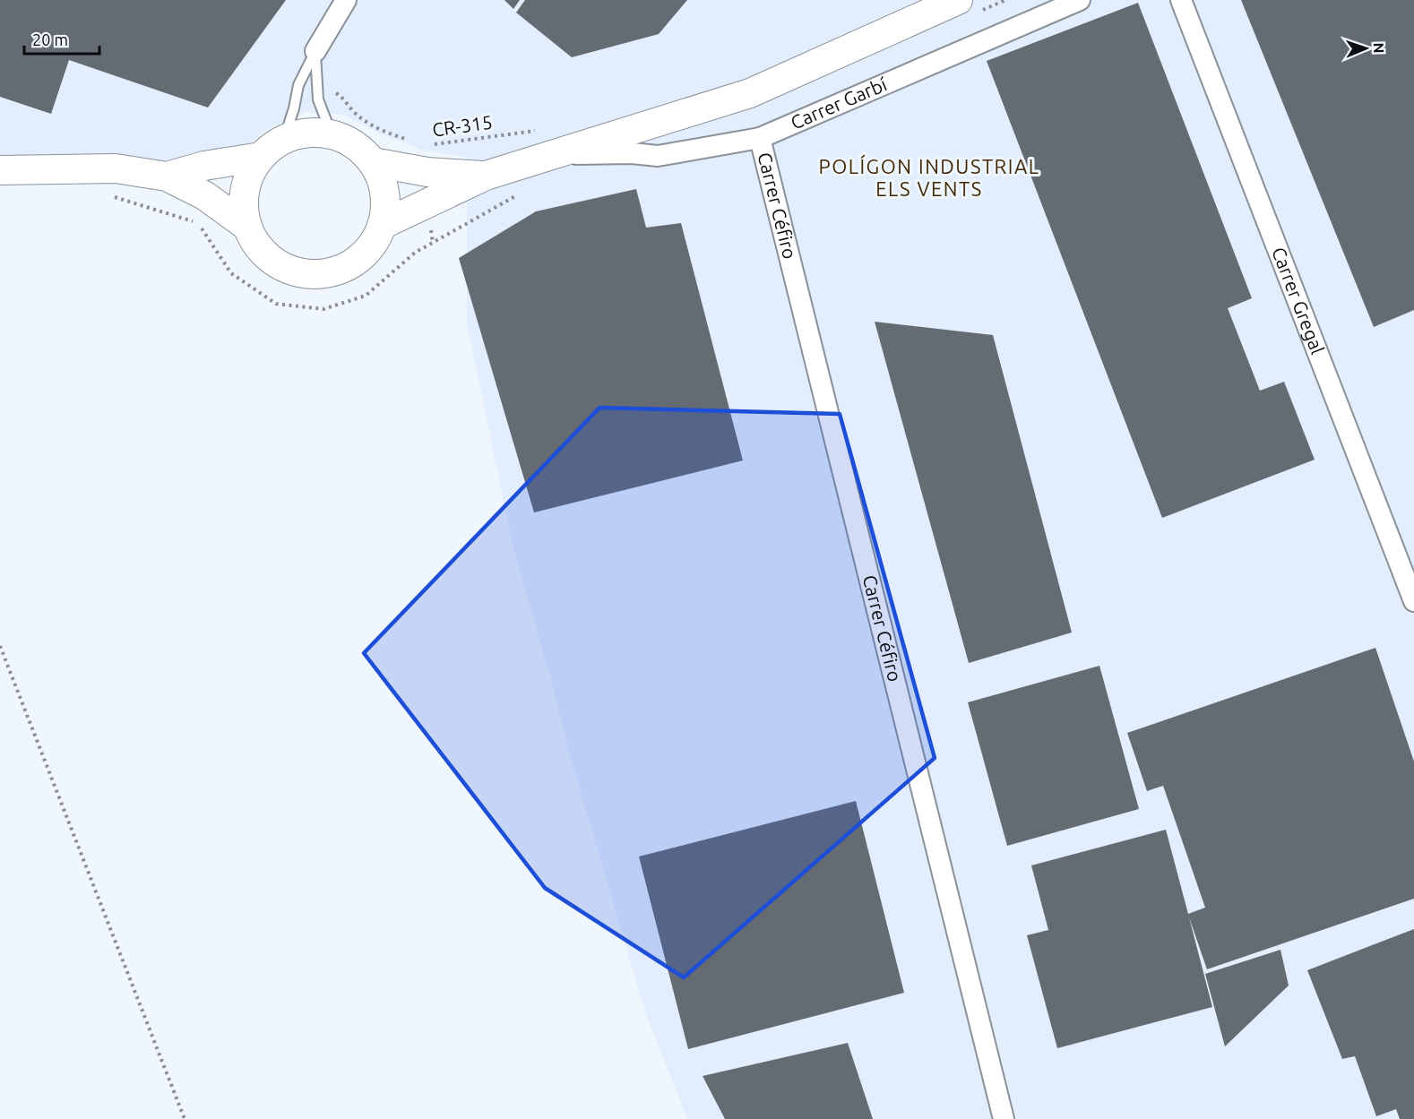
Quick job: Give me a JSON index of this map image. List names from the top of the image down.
{
  "streets": {
    "street": ["Carrer Garbí", "Carrer Céfiro", "Carrer Gregal"],
    "path": ["CR-315"]
  },
  "crossings": [
    ["Carrer Garbí", "CR-315"],
    ["Carrer Garbí", "Carrer Céfiro"]
  ],
  "districts": ["POLÍGON INDUSTRIAL ELS VENTS"],
  "scale_bar": "20 m",
  "north": "right"
}
